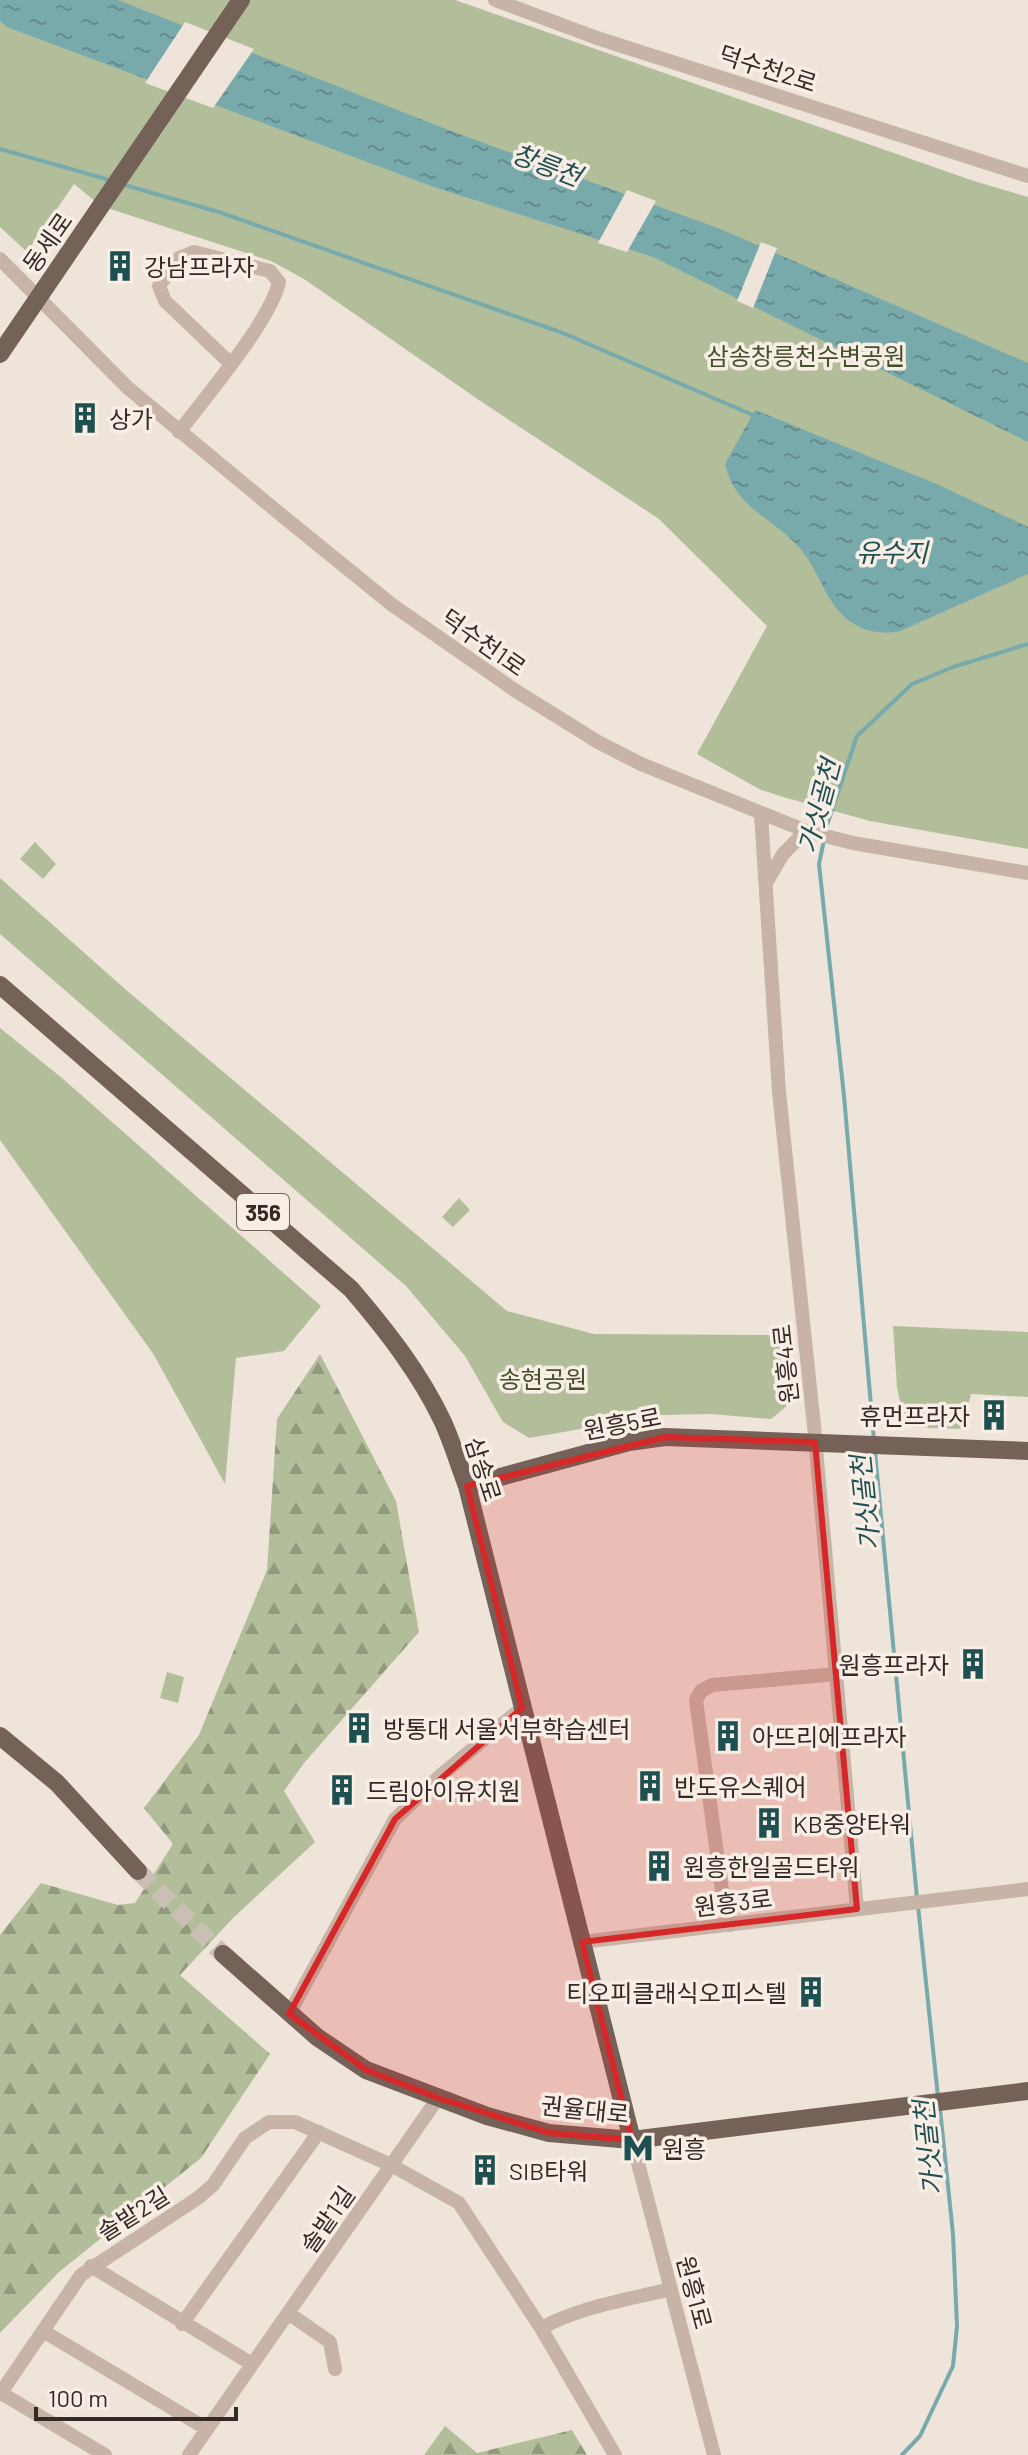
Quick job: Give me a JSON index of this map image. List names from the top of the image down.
{
  "streets": {
    "main road": [
      "동세로",
      "356",
      "원흥5로",
      "삼송로",
      "권율대로"
    ],
    "street": [
      "덕수천2로",
      "덕수천1로",
      "원흥4로",
      "원흥3로",
      "솔밭2길",
      "솔밭1길",
      "원흥1로"
    ]
  },
  "crossings": [
    ["동세로", "덕수천1로"],
    ["덕수천1로", "원흥4로"],
    ["원흥4로", "원흥5로"],
    ["원흥4로", "원흥3로"],
    ["원흥5로", "삼송로"],
    ["삼송로", "원흥3로"],
    ["삼송로", "권율대로"],
    ["삼송로", "원흥1로"],
    ["권율대로", "솔밭1길"],
    ["권율대로", "원흥1로"],
    ["솔밭2길", "솔밭1길"]
  ],
  "water": ["창릉천", "유수지", "가싯골천"],
  "parks": ["삼송창릉천수변공원", "송현공원"],
  "places": {
    "building": [
      "강남프라자",
      "상가",
      "휴먼프라자",
      "원흥프라자",
      "방통대 서울서부학습센터",
      "아뜨리에프라자",
      "반도유스퀘어",
      "드림아이유치원",
      "KB중앙타워",
      "원흥한일골드타워",
      "티오피클래식오피스텔",
      "SIB타워"
    ],
    "metro station": ["원흥"]
  },
  "scale_bar": "100 m"
}
